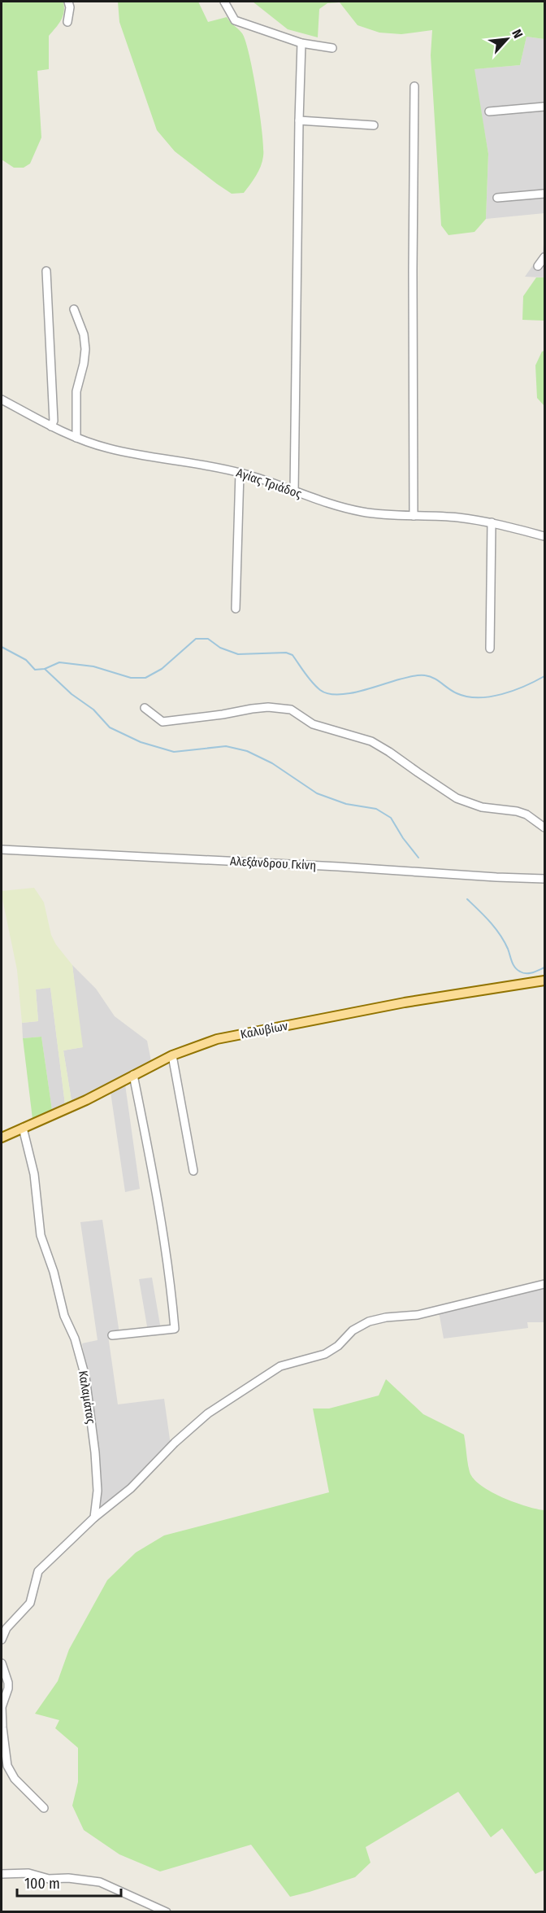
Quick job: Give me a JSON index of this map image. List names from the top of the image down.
{
  "streets": {
    "main road": ["Καλυβίων"],
    "street": ["Αγίας Τριάδος", "Αλεξάνδρου Γκίνη", "Καλαμάτας"]
  },
  "crossings": [
    ["Καλυβίων", "Καλαμάτας"]
  ],
  "scale_bar": "100 m",
  "north": "top right"
}
